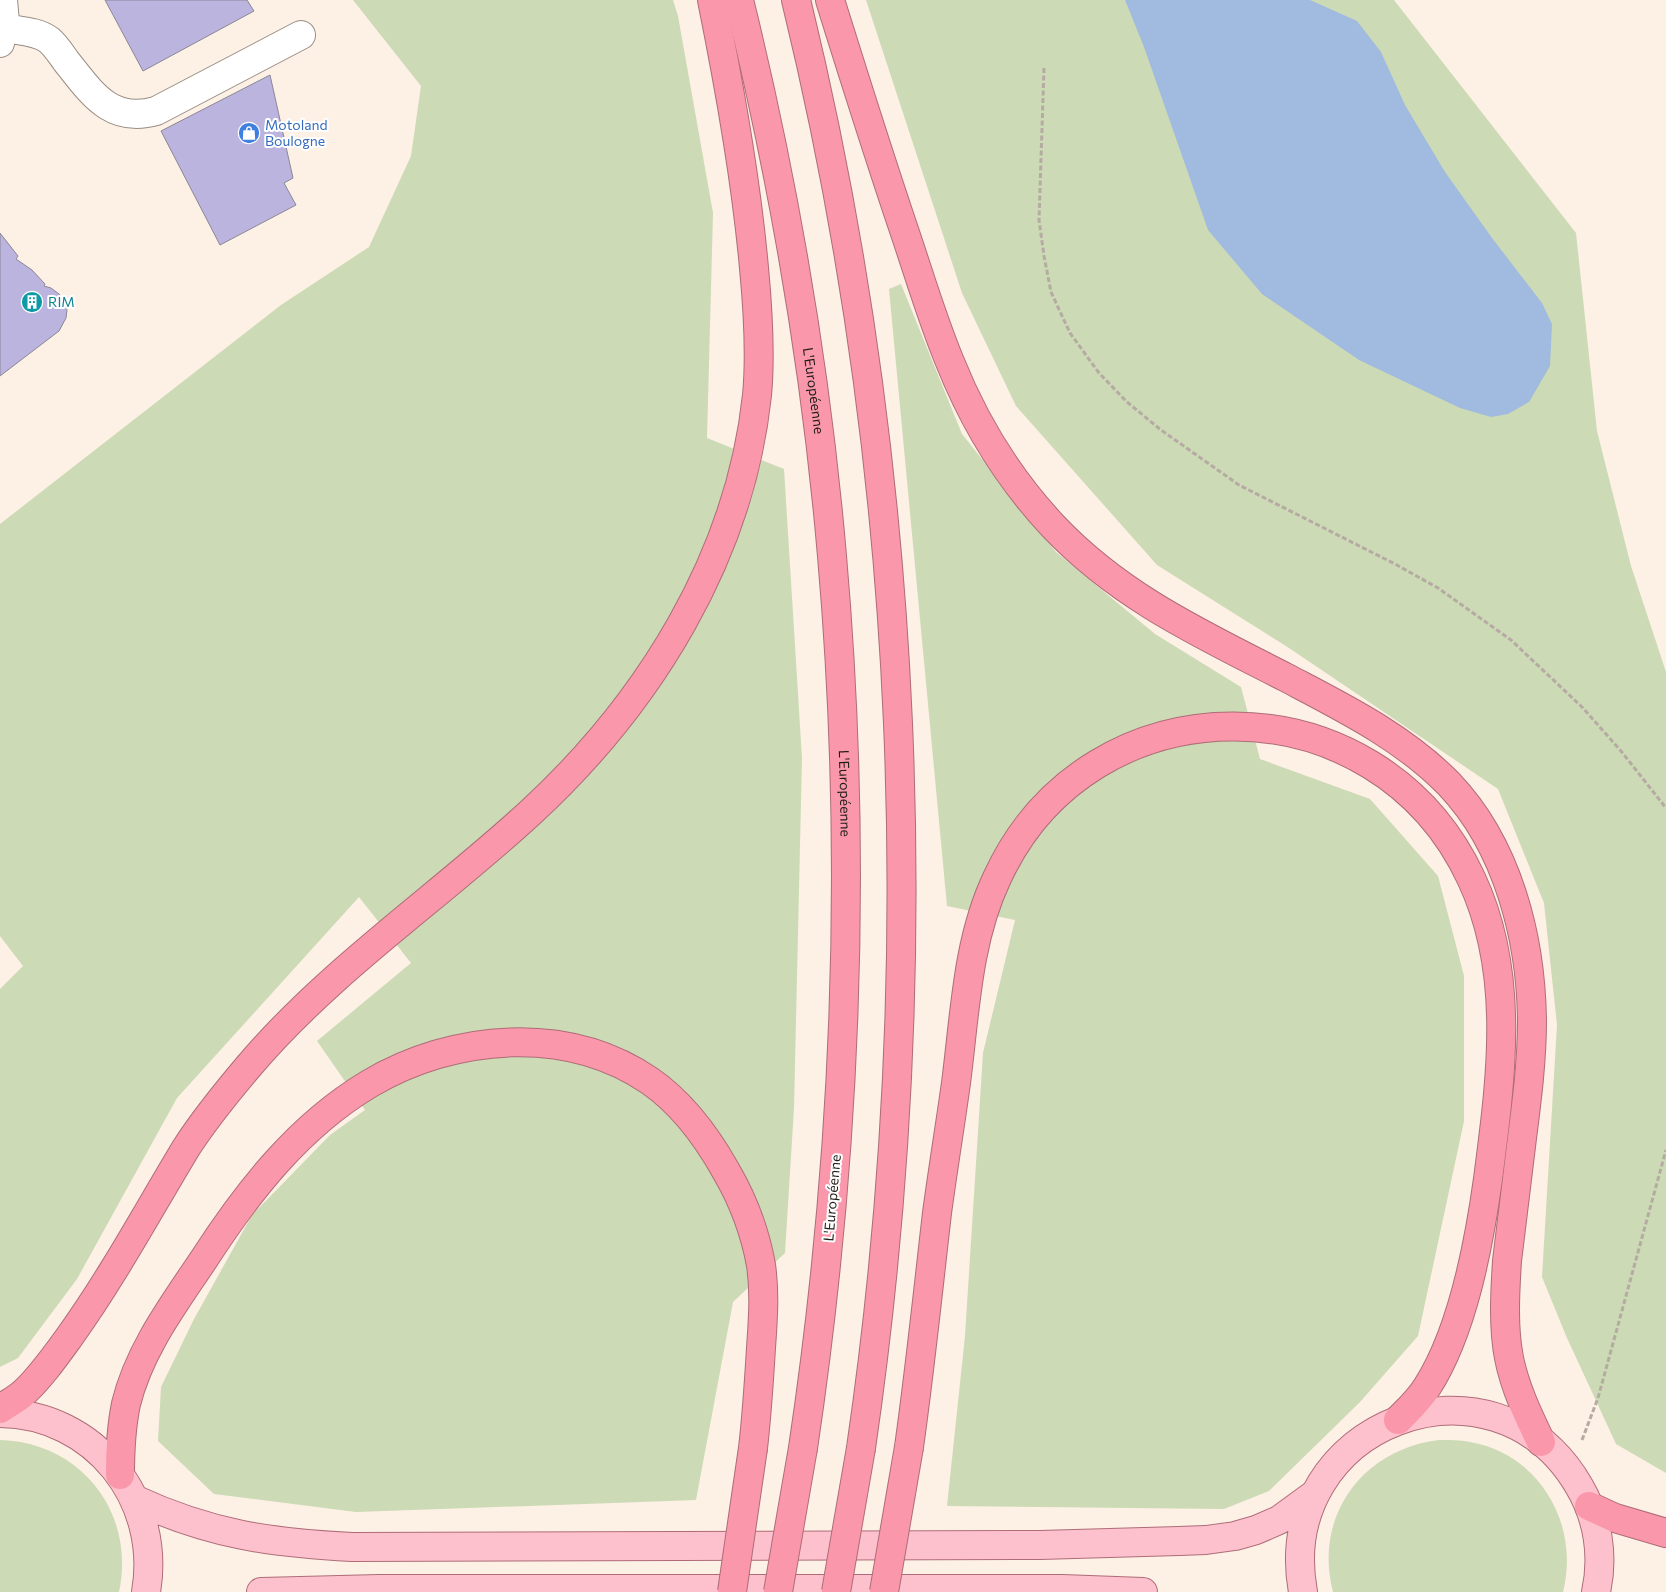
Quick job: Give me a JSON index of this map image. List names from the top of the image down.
{
  "streets": {
    "highway": ["L'Européenne"]
  },
  "places": {
    "shop": ["Motoland Boulogne"],
    "building": ["RIM"]
  }
}
